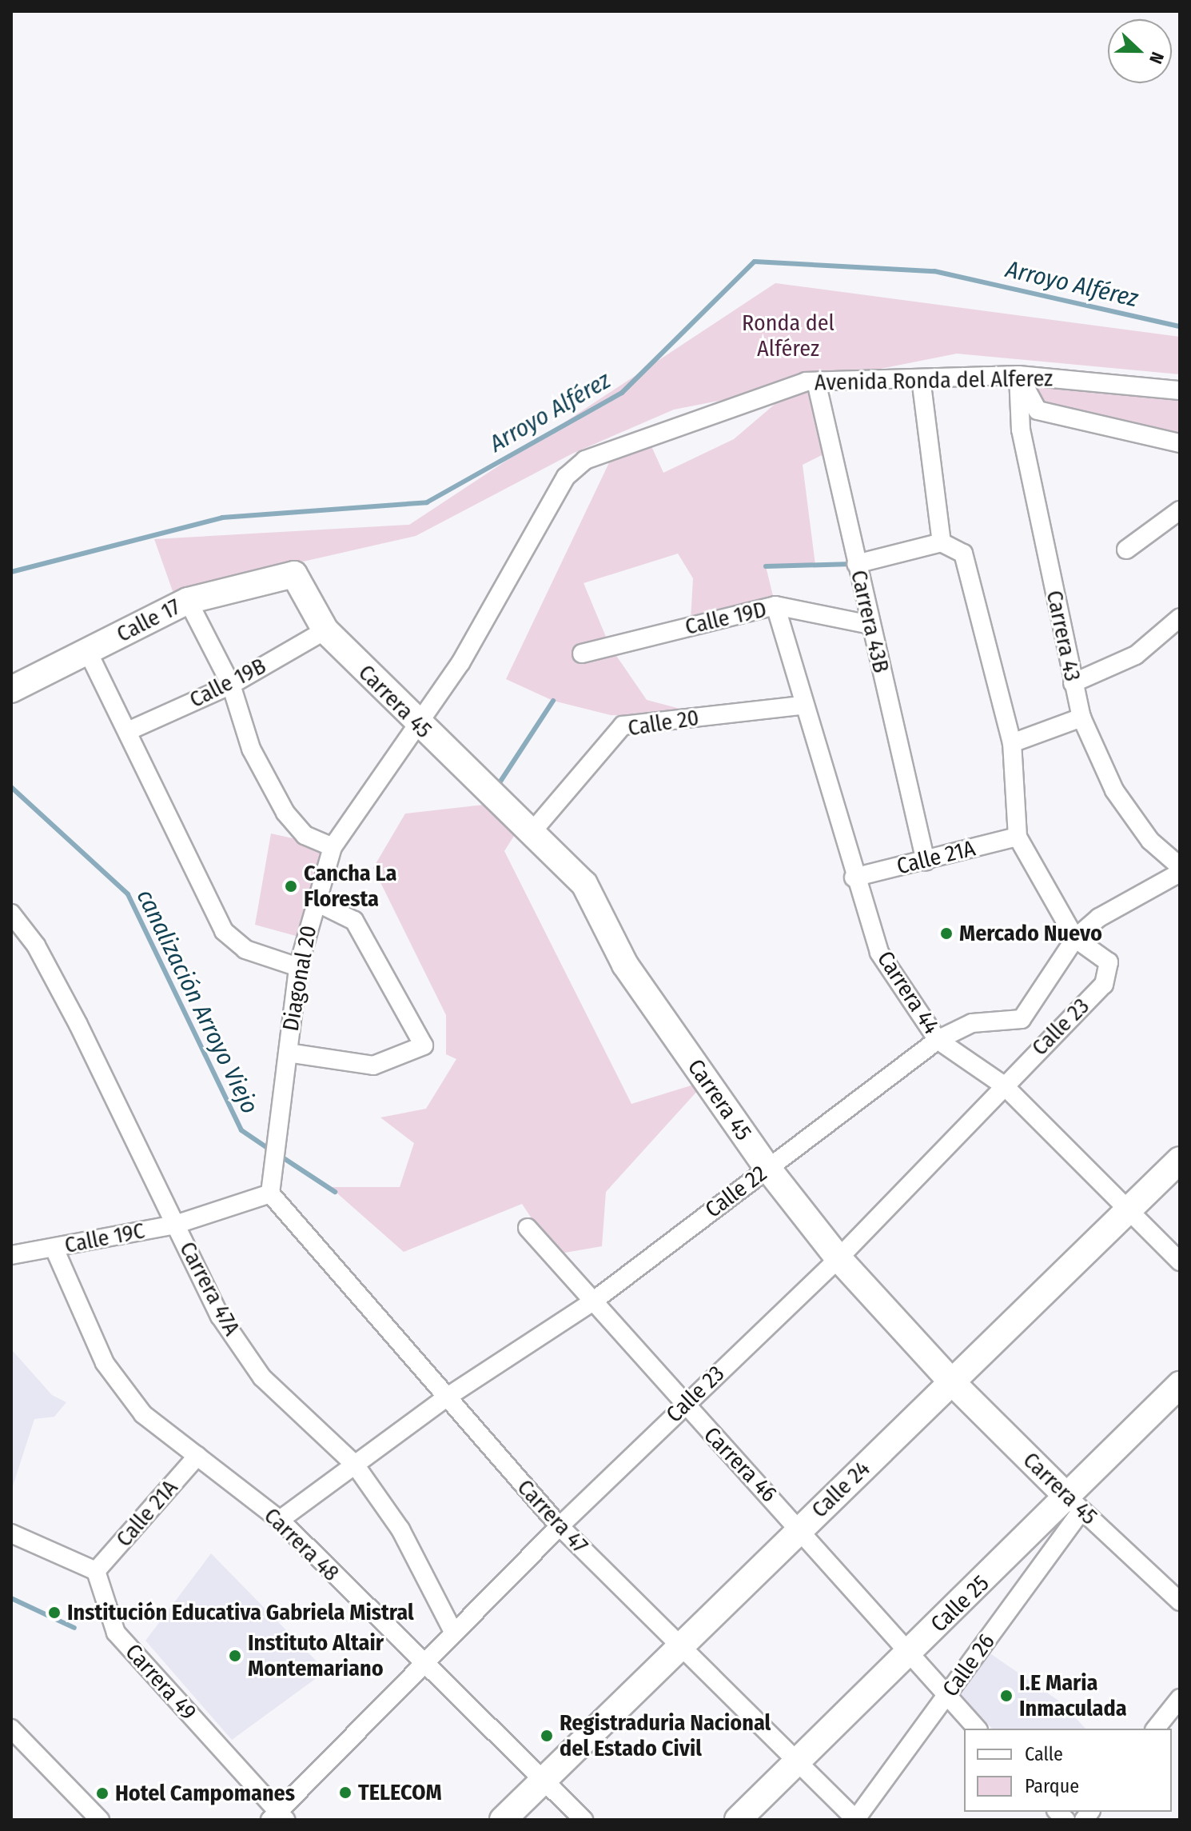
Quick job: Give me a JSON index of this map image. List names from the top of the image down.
{
  "streets": {
    "street": [
      "Avenida Ronda del Alferez",
      "Calle 19D",
      "Calle 17",
      "Carrera 43B",
      "Carrera 43",
      "Calle 19B",
      "Carrera 45",
      "Calle 20",
      "Calle 21A",
      "Diagonal 20",
      "Carrera 44",
      "Calle 23",
      "Calle 22",
      "Calle 19C",
      "Carrera 47A",
      "Carrera 46",
      "Calle 24",
      "Carrera 47",
      "Carrera 48",
      "Calle 25",
      "Calle 26",
      "Carrera 49"
    ]
  },
  "crossings": [
    ["Avenida Ronda del Alferez", "Carrera 43B"],
    ["Avenida Ronda del Alferez", "Carrera 43"],
    ["Avenida Ronda del Alferez", "Diagonal 20"],
    ["Calle 19D", "Carrera 43B"],
    ["Calle 19D", "Carrera 44"],
    ["Calle 17", "Carrera 45"],
    ["Carrera 43B", "Calle 21A"],
    ["Calle 19B", "Carrera 45"],
    ["Carrera 45", "Calle 20"],
    ["Carrera 45", "Diagonal 20"],
    ["Carrera 45", "Calle 23"],
    ["Carrera 45", "Calle 22"],
    ["Carrera 45", "Calle 24"],
    ["Carrera 45", "Calle 25"],
    ["Carrera 45", "Calle 26"],
    ["Calle 20", "Carrera 44"],
    ["Calle 21A", "Carrera 44"],
    ["Calle 21A", "Carrera 48"],
    ["Calle 21A", "Carrera 49"],
    ["Diagonal 20", "Calle 19C"],
    ["Diagonal 20", "Carrera 47"],
    ["Carrera 44", "Calle 23"],
    ["Carrera 44", "Calle 22"],
    ["Carrera 44", "Calle 24"],
    ["Calle 23", "Calle 22"],
    ["Calle 23", "Carrera 47A"],
    ["Calle 23", "Carrera 46"],
    ["Calle 23", "Carrera 47"],
    ["Calle 23", "Carrera 48"],
    ["Calle 23", "Carrera 49"],
    ["Calle 22", "Carrera 47A"],
    ["Calle 22", "Carrera 46"],
    ["Calle 22", "Carrera 47"],
    ["Calle 22", "Carrera 48"],
    ["Calle 19C", "Carrera 47A"],
    ["Calle 19C", "Carrera 47"],
    ["Calle 19C", "Carrera 48"],
    ["Carrera 46", "Calle 24"],
    ["Carrera 46", "Calle 25"],
    ["Carrera 46", "Calle 26"],
    ["Calle 24", "Carrera 47"],
    ["Calle 24", "Carrera 48"],
    ["Carrera 47", "Calle 25"],
    ["Carrera 47", "Calle 26"],
    ["Calle 25", "Calle 26"]
  ],
  "water": ["Arroyo Alférez", "canalización Arroyo Viejo"],
  "parks": ["Ronda del Alférez"],
  "places": [
    "Cancha La Floresta",
    "Mercado Nuevo",
    "Institución Educativa Gabriela Mistral",
    "Instituto Altair Montemariano",
    "I.E Maria Inmaculada",
    "Registraduria Nacional del Estado Civil",
    "TELECOM",
    "Hotel Campomanes"
  ],
  "legend": ["Calle", "Parque"],
  "north": "right"
}
